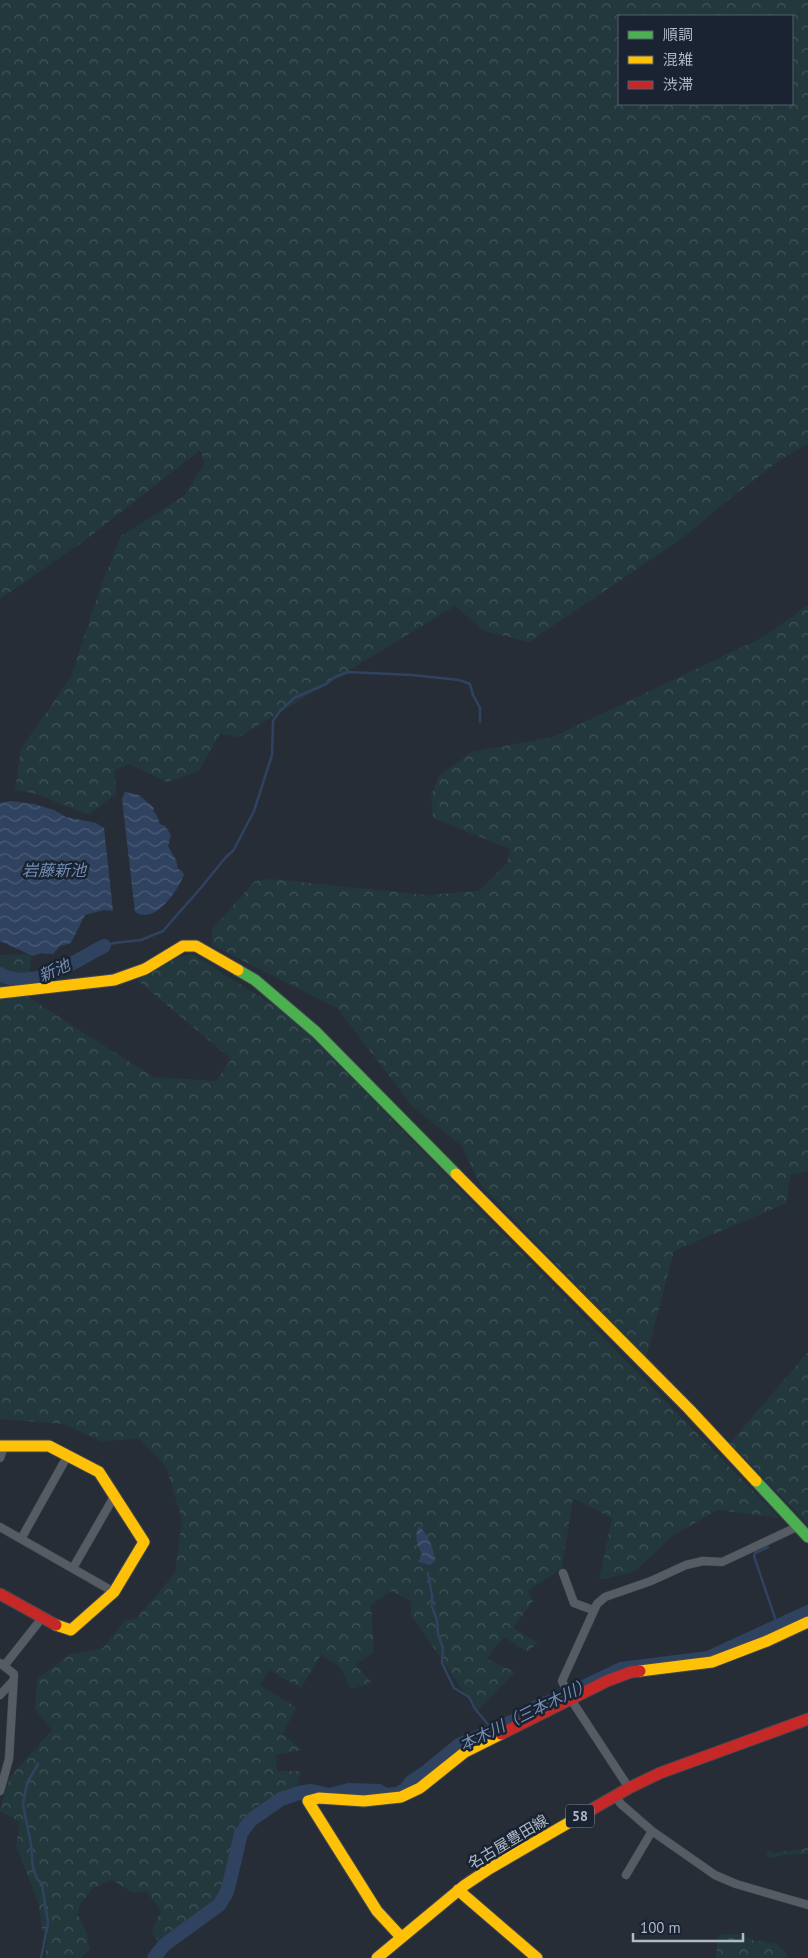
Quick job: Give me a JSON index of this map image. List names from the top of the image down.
{
  "streets": {
    "street": ["58", "名古屋豊田線"]
  },
  "water": ["岩藤新池", "新池", "本木川（三本木川）"],
  "legend": ["順調", "混雑", "渋滞"],
  "scale_bar": "100 m"
}
